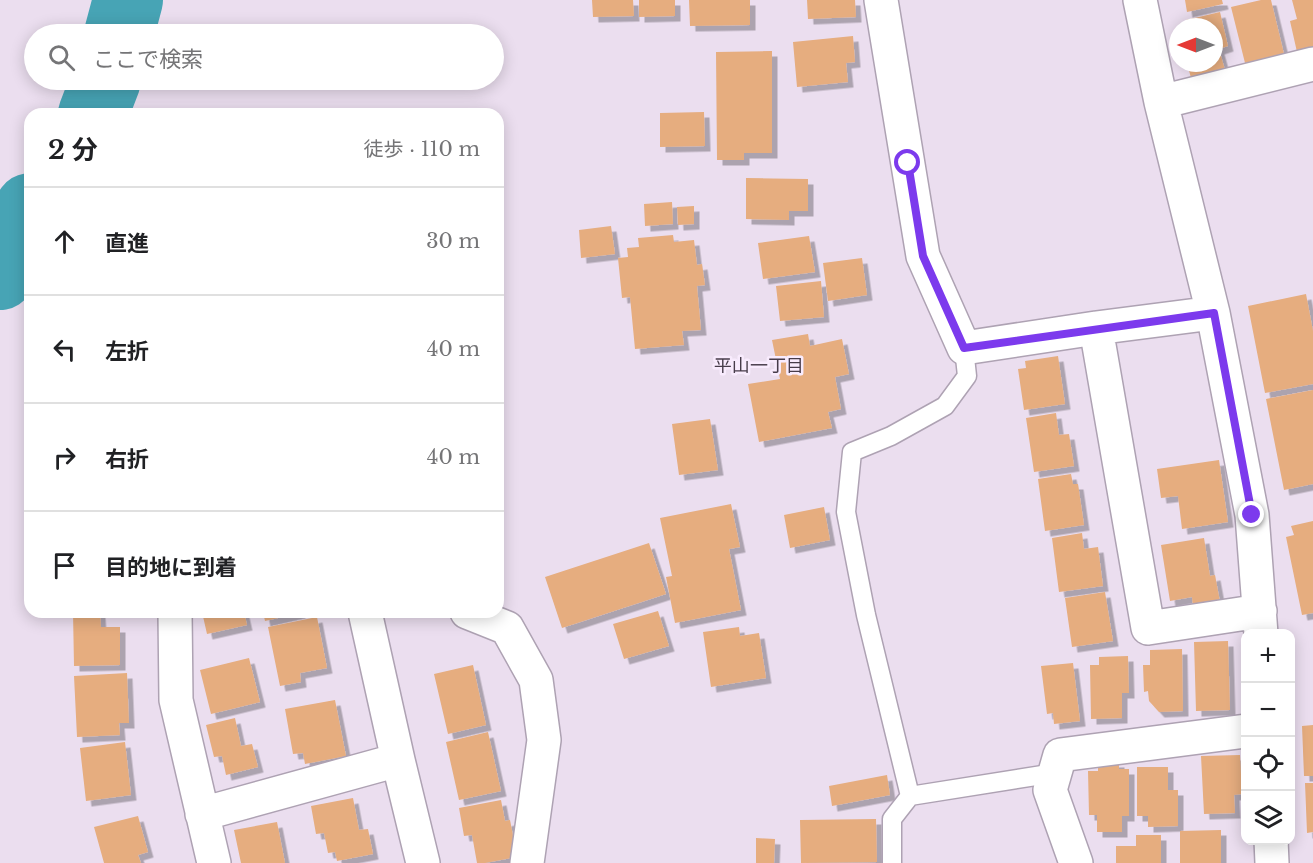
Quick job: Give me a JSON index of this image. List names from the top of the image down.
{
  "districts": ["平山一丁目"],
  "north": "left",
  "page": {
    "search": "ここで検索",
    "heading": ["2 分", "徒歩 · 110 m"],
    "list": [
      ["直進", "30 m"],
      ["左折", "40 m"],
      ["右折", "40 m"],
      "目的地に到着"
    ],
    "map_buttons": ["+", "−"]
  }
}
